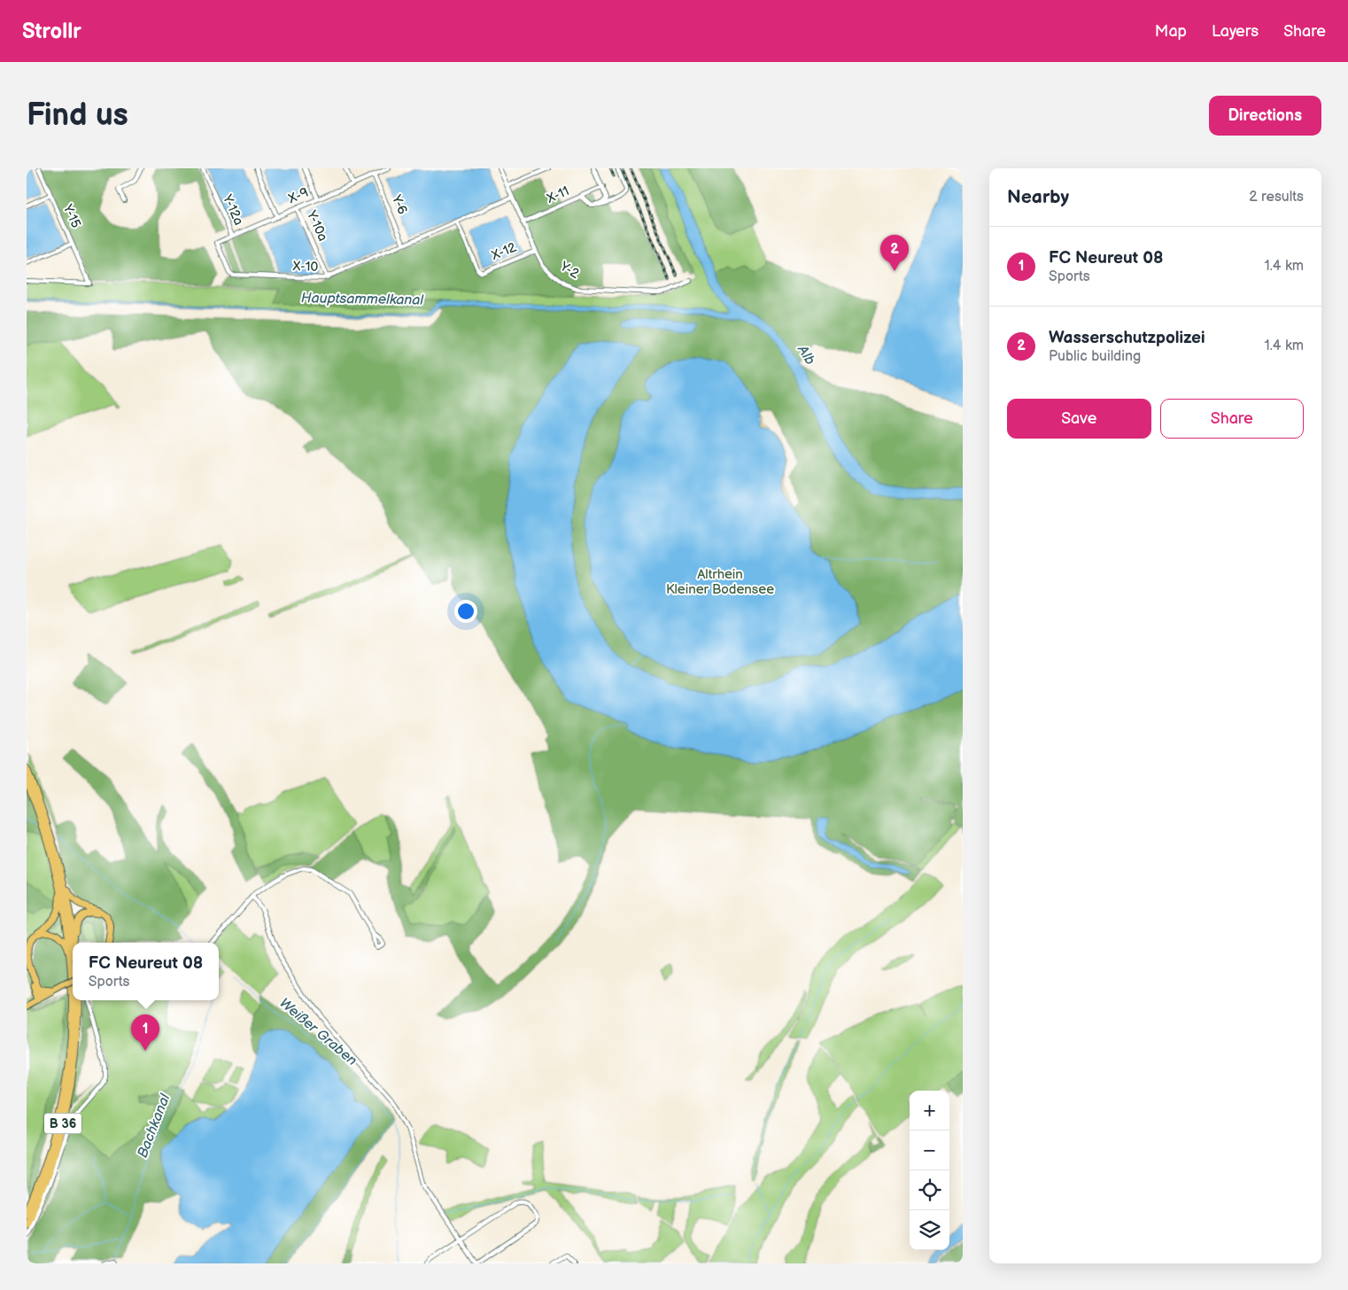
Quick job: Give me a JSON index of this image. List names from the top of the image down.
{
  "streets": {
    "highway": ["B 36"],
    "street": [
      "X-11",
      "X-9",
      "Y-6",
      "Y-12a",
      "Y-15",
      "Y-10a",
      "X-12",
      "X-10",
      "Y-2"
    ]
  },
  "crossings": [
    ["X-11", "Y-2"],
    ["X-9", "Y-6"],
    ["X-9", "Y-12a"],
    ["X-9", "Y-10a"],
    ["X-9", "X-10"],
    ["Y-6", "X-10"],
    ["Y-10a", "X-10"],
    ["X-12", "X-10"],
    ["X-12", "Y-2"],
    ["X-10", "Y-2"]
  ],
  "water": [
    "Hauptsammelkanal",
    "Alb",
    "Weißer Graben",
    "Bachkanal"
  ],
  "parks": ["Altrhein Kleiner Bodensee"],
  "page": {
    "header": "Strollr",
    "nav": ["Map", "Layers", "Share"],
    "buttons": [
      "Directions",
      ["Save", "Share"]
    ],
    "title": "Find us",
    "heading": ["Nearby", "2 results"],
    "list": [
      {
        "mark": "1",
        "name": "FC Neureut 08",
        "note": "Sports",
        "value": "1.4 km"
      },
      {
        "mark": "2",
        "name": "Wasserschutzpolizei",
        "note": "Public building",
        "value": "1.4 km"
      }
    ],
    "pins": ["2", "1"],
    "popup": ["FC Neureut 08", "Sports"],
    "map_buttons": ["+", "−"]
  }
}
